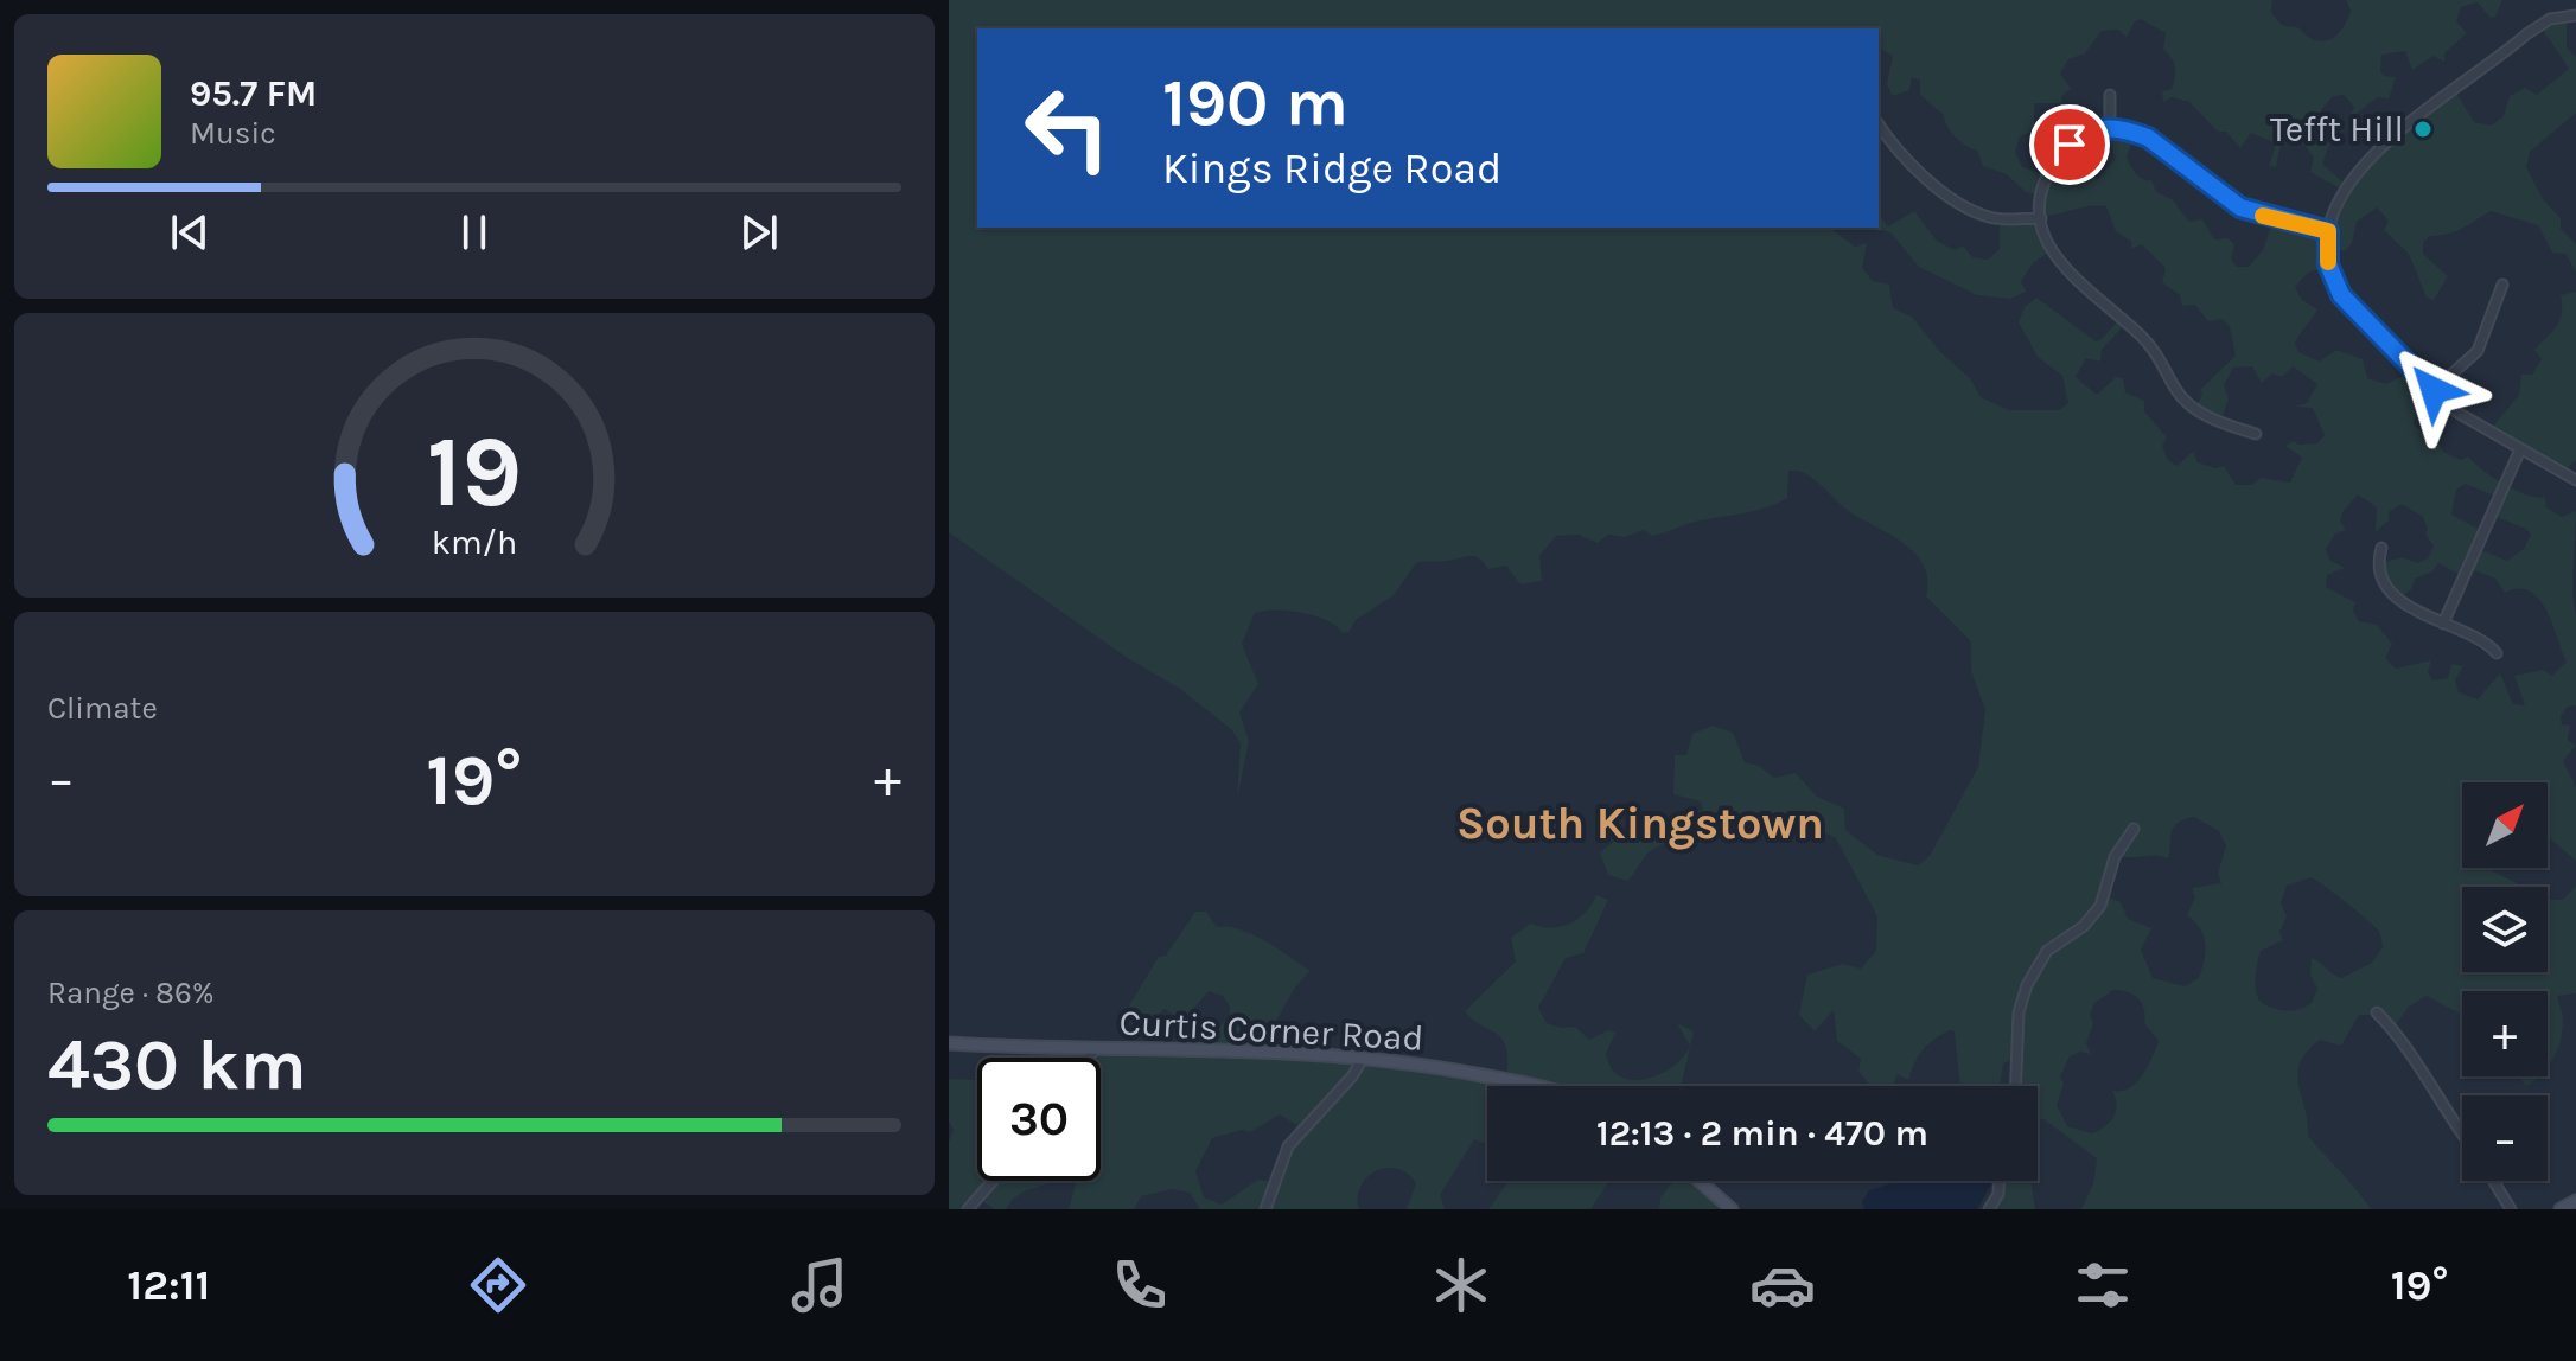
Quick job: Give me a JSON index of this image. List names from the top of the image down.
{
  "streets": {
    "street": ["Curtis Corner Road"]
  },
  "districts": ["South Kingstown"],
  "places": ["Tefft Hill"],
  "north": "top right",
  "page": {
    "turn": ["190 m", "Kings Ridge Road"],
    "song": ["95.7 FM", "Music"],
    "tile": [
      "Climate",
      ["Range · 86%", "430 km"]
    ],
    "heat": ["−", "19°", "+"],
    "map_buttons": ["+", "−"],
    "limit": "30",
    "trip": "12:13 · 2 min · 470 m",
    "tabs": ["12:11", "19°"],
    "gauge": ["19", "km/h"]
  }
}
